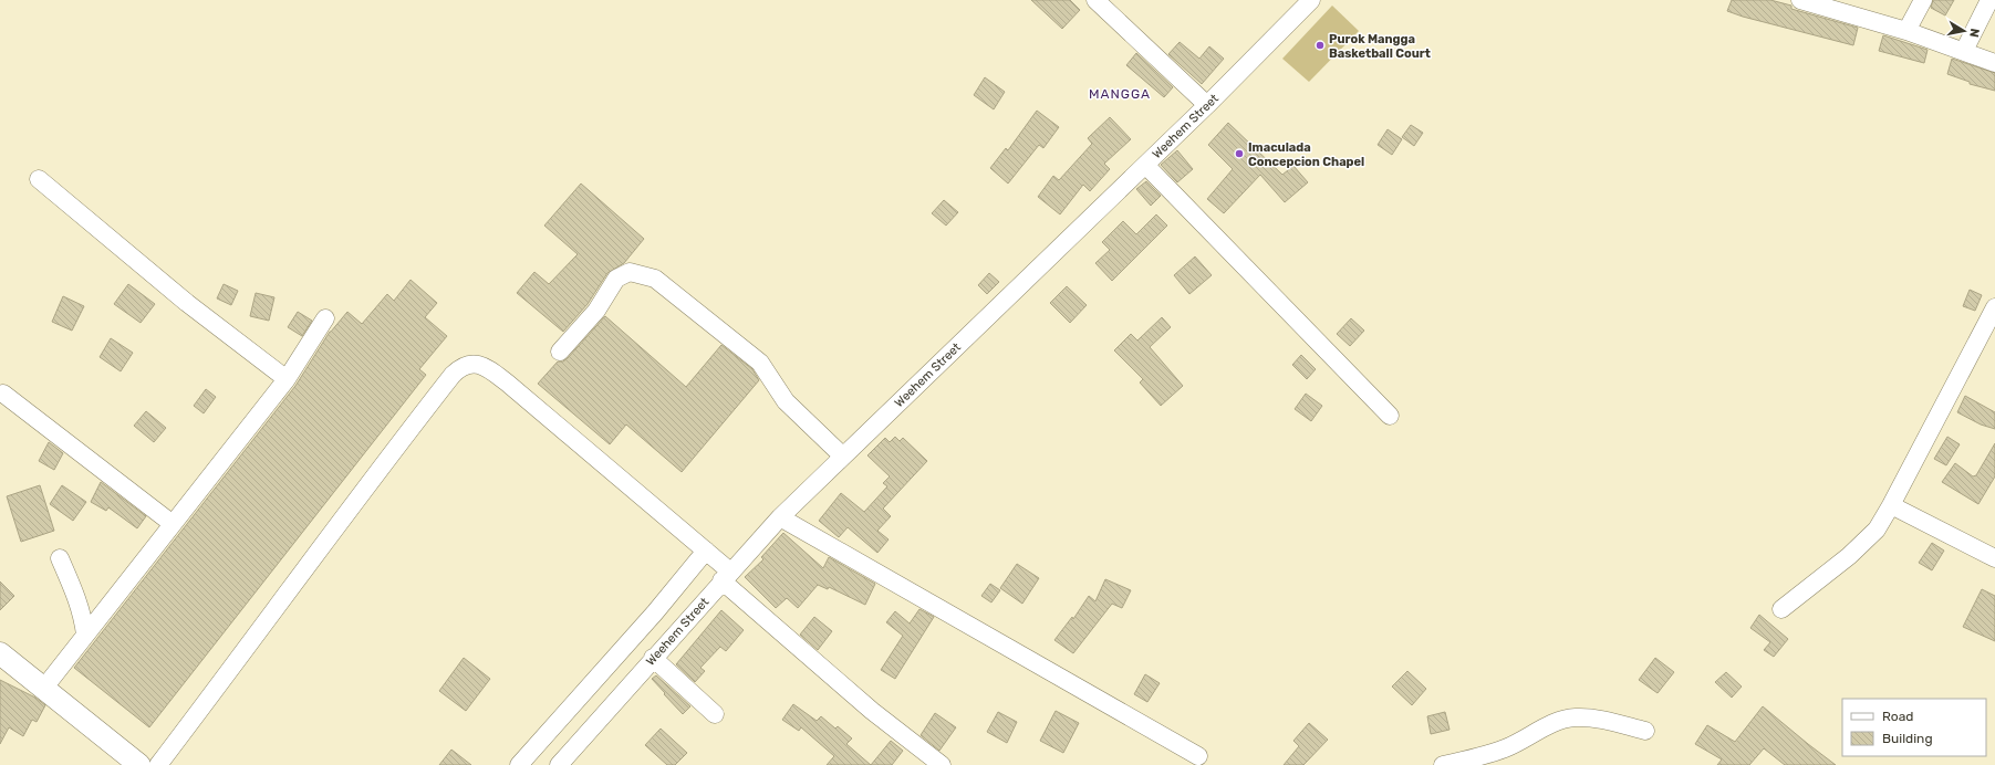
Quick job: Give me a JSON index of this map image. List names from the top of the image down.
{
  "streets": {
    "street": ["Weehem Street"]
  },
  "districts": ["MANGGA"],
  "places": ["Purok Mangga Basketball Court", "Imaculada Concepcion Chapel"],
  "legend": ["Road", "Building"],
  "north": "right"
}
